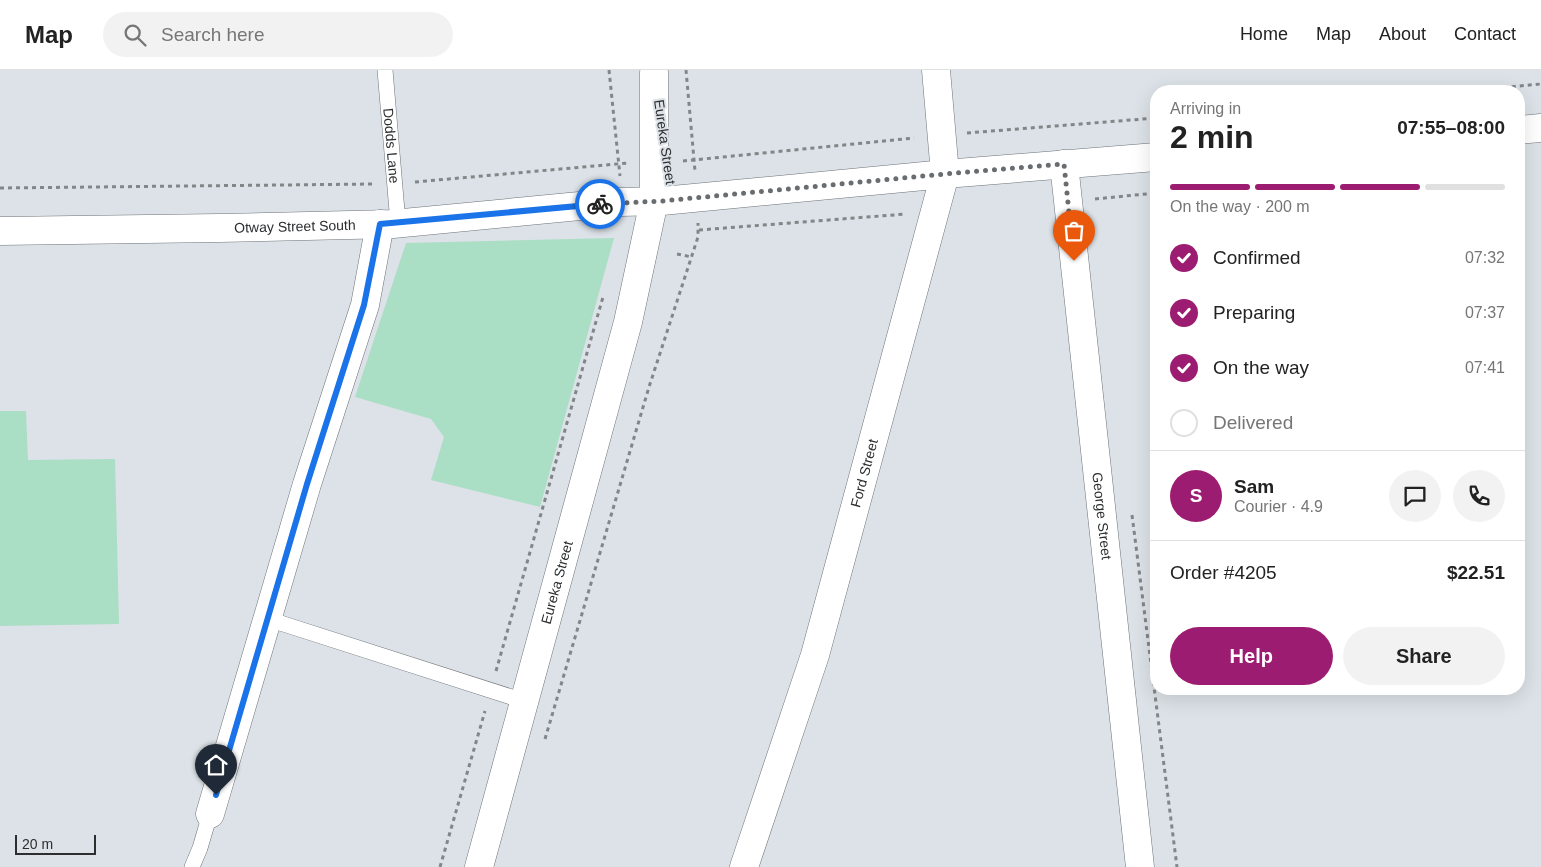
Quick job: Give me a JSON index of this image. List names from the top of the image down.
{
  "streets": {
    "street": [
      "Eureka Street",
      "Dodds Lane",
      "Otway Street South",
      "Ford Street",
      "George Street"
    ]
  },
  "crossings": [
    ["Eureka Street", "Otway Street South"],
    ["Dodds Lane", "Otway Street South"],
    ["Otway Street South", "Ford Street"],
    ["Otway Street South", "George Street"]
  ],
  "scale_bar": "20 m",
  "page": {
    "header": "Map",
    "search": "Search here",
    "nav": [
      "Home",
      "Map",
      "About",
      "Contact"
    ],
    "heading": ["2 min", "Arriving in", "07:55–08:00"],
    "panel": [
      "Sam",
      "Courier · 4.9",
      "Order #4205",
      "$22.51"
    ],
    "bar": "On the way · 200 m",
    "list": [
      ["Confirmed", "07:32"],
      ["Preparing", "07:37"],
      ["On the way", "07:41"],
      "Delivered"
    ],
    "round": "S",
    "buttons": ["Help", "Share"],
    "scale": "20 m"
  }
}
